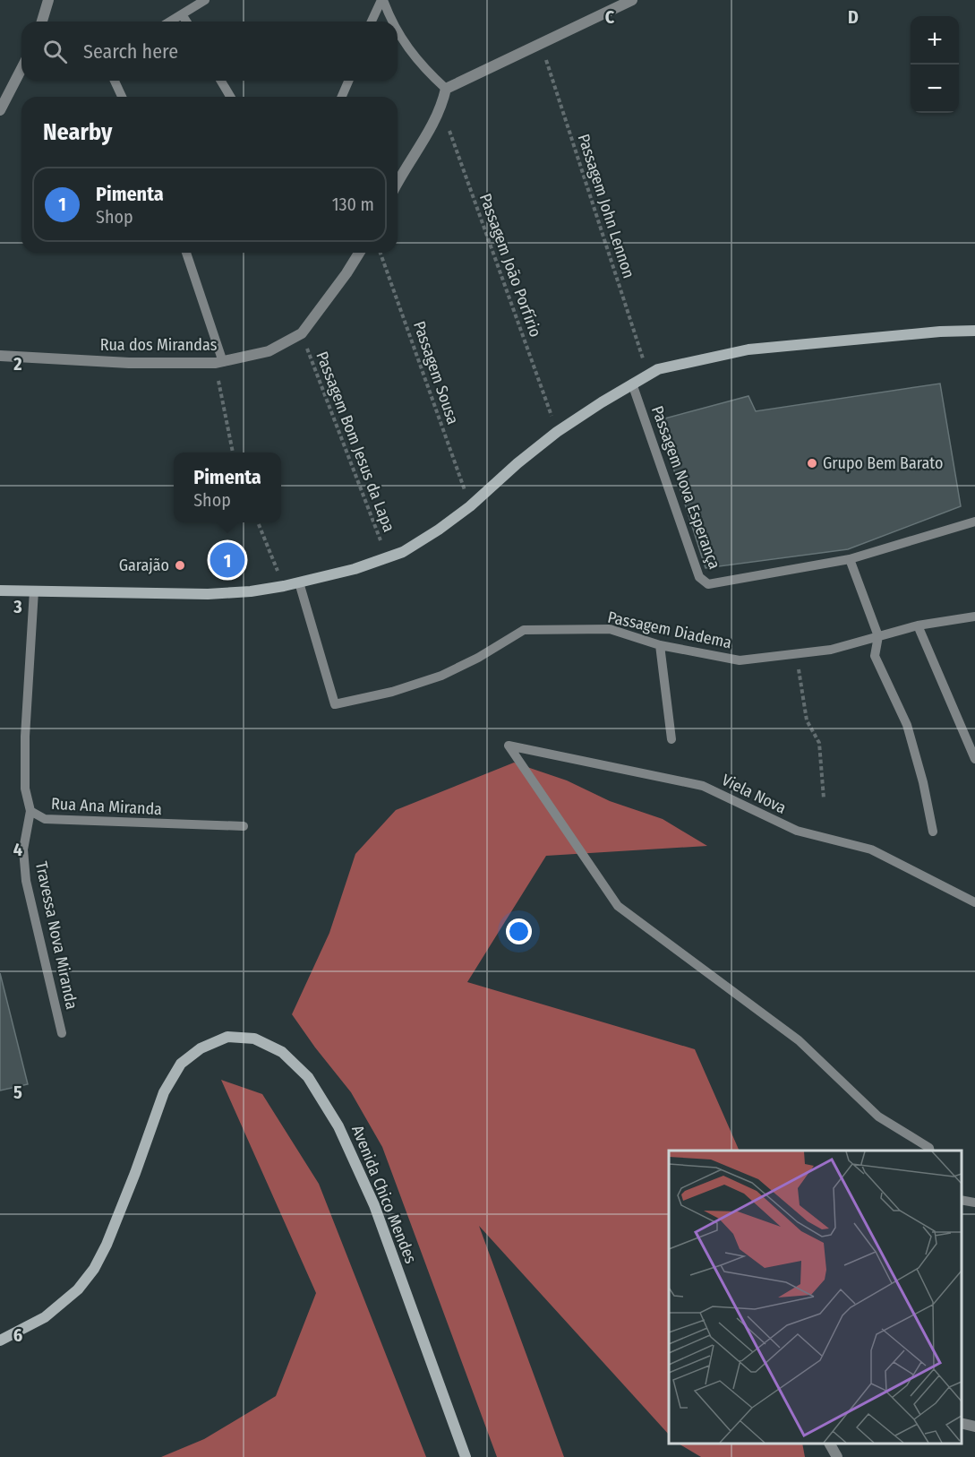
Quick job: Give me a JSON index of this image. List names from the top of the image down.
{
  "streets": {
    "main road": ["Avenida Chico Mendes"],
    "street": ["Rua dos Mirandas"],
    "lane": [
      "Passagem Nova Esperança",
      "Passagem Diadema",
      "Viela Nova",
      "Rua Ana Miranda",
      "Travessa Nova Miranda"
    ],
    "path": [
      "Passagem John Lennon",
      "Passagem João Porfírio",
      "Passagem Sousa",
      "Passagem Bom Jesus da Lapa"
    ]
  },
  "crossings": [
    ["Rua dos Mirandas", "Passagem Bom Jesus da Lapa"],
    ["Rua Ana Miranda", "Travessa Nova Miranda"]
  ],
  "places": ["Grupo Bem Barato", "Garajão"],
  "page": {
    "map_buttons": ["+", "−"],
    "search": "Search here",
    "heading": "Nearby",
    "list": [
      {
        "mark": "1",
        "name": "Pimenta",
        "note": "Shop",
        "value": "130 m"
      }
    ],
    "popup": ["Pimenta", "Shop"],
    "pins": "1"
  },
  "grid": {
    "columns": ["C", "D"],
    "rows": [
      "2",
      "3",
      "4",
      "5",
      "6"
    ]
  }
}
